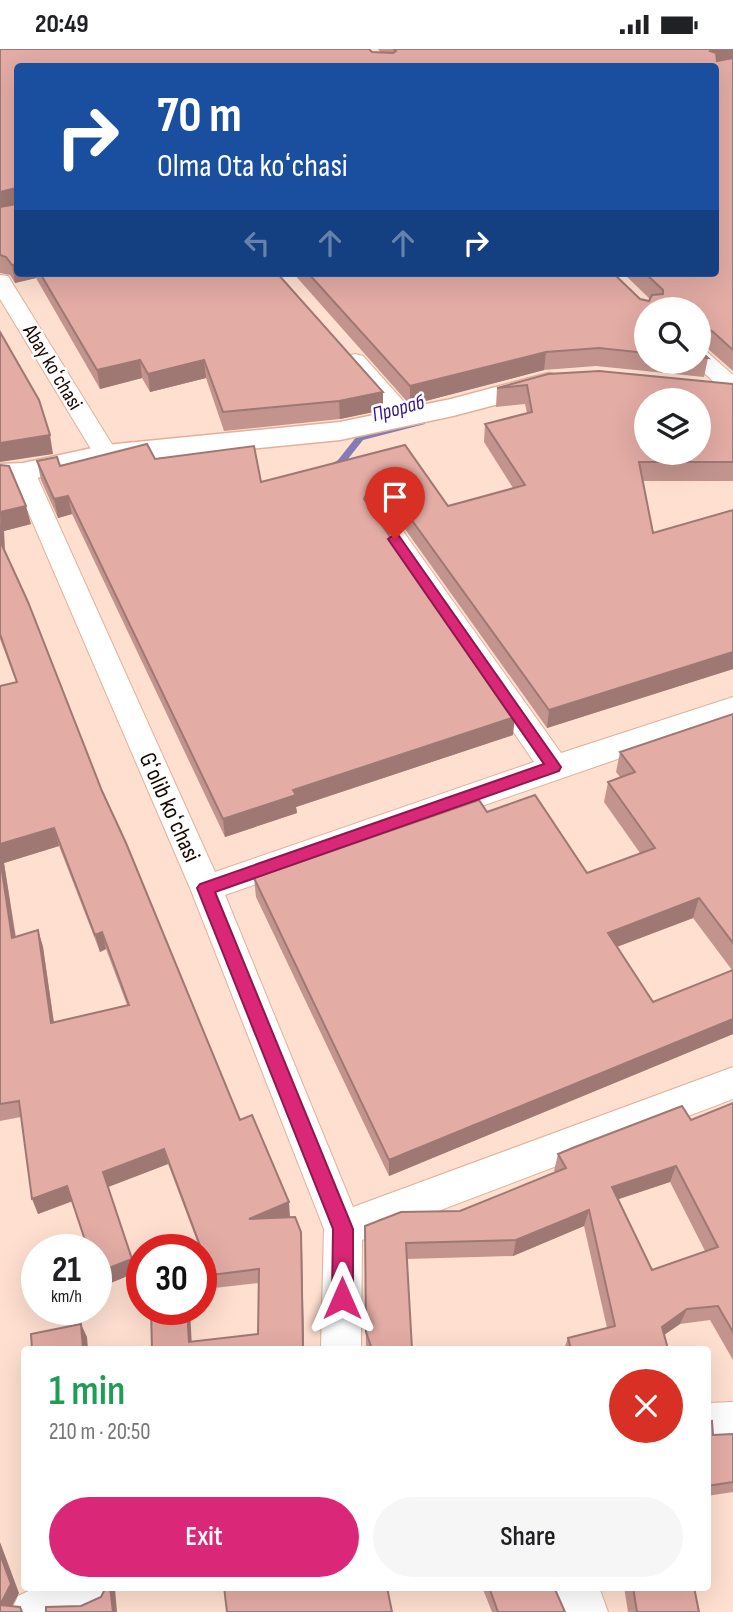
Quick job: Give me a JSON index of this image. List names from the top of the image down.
{
  "streets": {
    "street": ["Abay koʻchasi", "Gʻolib koʻchasi"]
  },
  "water": ["Прораб"],
  "page": {
    "status": "20:49",
    "turn": ["70 m", "Olma Ota koʻchasi"],
    "speed": "21 km/h",
    "limit": "30",
    "heading": ["1 min", "210 m · 20:50"],
    "buttons": ["Exit", "Share"]
  }
}
